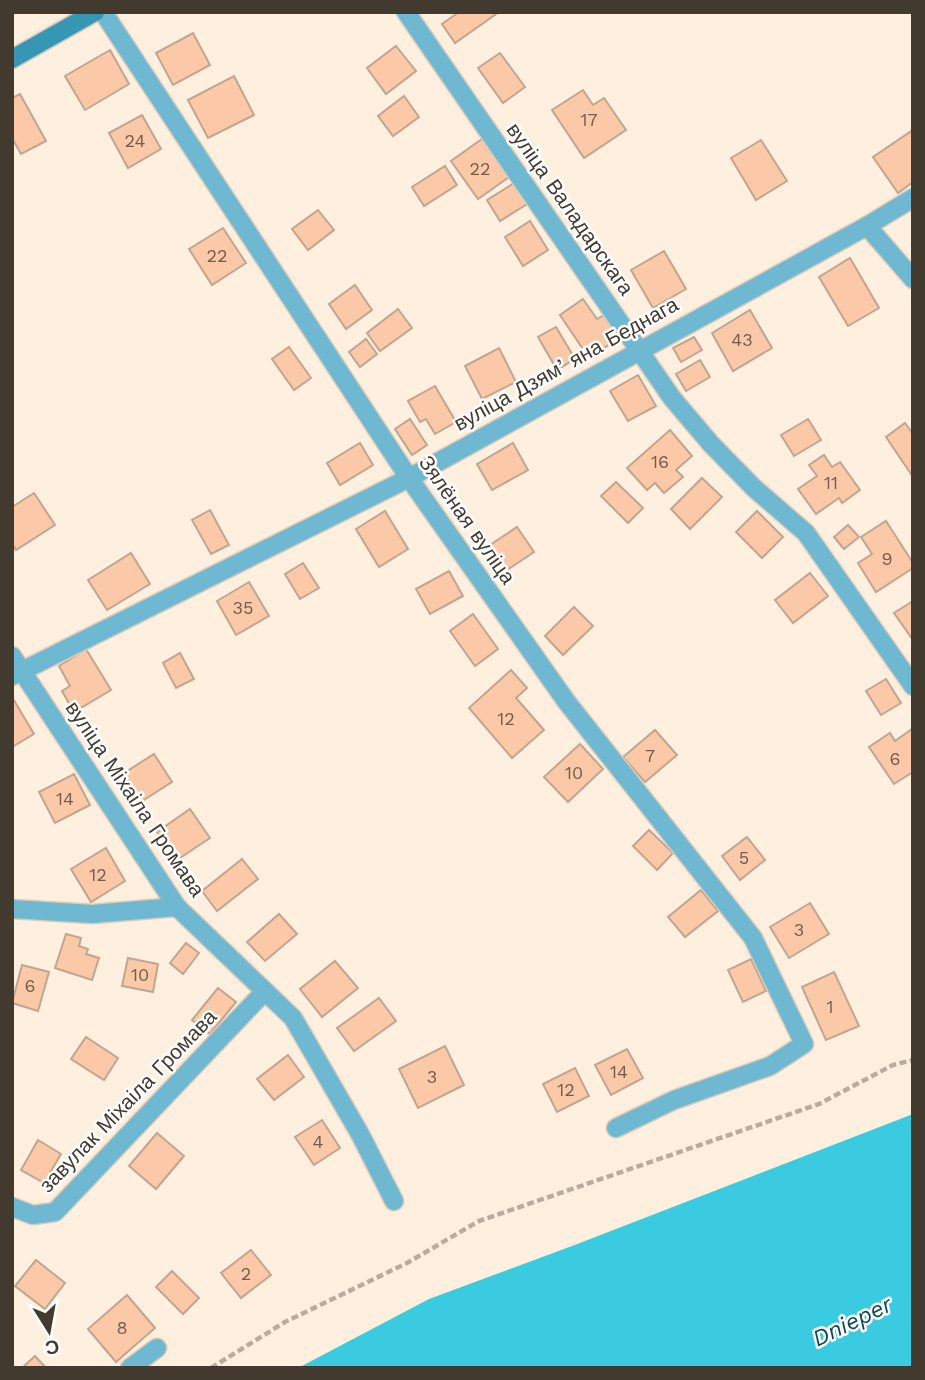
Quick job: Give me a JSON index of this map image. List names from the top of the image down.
{
  "streets": {
    "street": [
      "вуліца Валадарскага",
      "вуліца Дзямʼяна Беднага",
      "Зялёная вуліца",
      "вуліца Міхаіла Громава",
      "завулак Міхаіла Громава"
    ]
  },
  "crossings": [
    ["вуліца Валадарскага", "вуліца Дзямʼяна Беднага"],
    ["вуліца Дзямʼяна Беднага", "Зялёная вуліца"],
    ["вуліца Дзямʼяна Беднага", "вуліца Міхаіла Громава"],
    ["вуліца Міхаіла Громава", "завулак Міхаіла Громава"]
  ],
  "water": ["Dnieper"],
  "house_numbers": [
    "17",
    "24",
    "22",
    "22",
    "43",
    "16",
    "11",
    "9",
    "35",
    "12",
    "7",
    "6",
    "10",
    "14",
    "5",
    "12",
    "3",
    "10",
    "6",
    "1",
    "14",
    "3",
    "12",
    "4",
    "2",
    "8"
  ],
  "north": "bottom"
}
